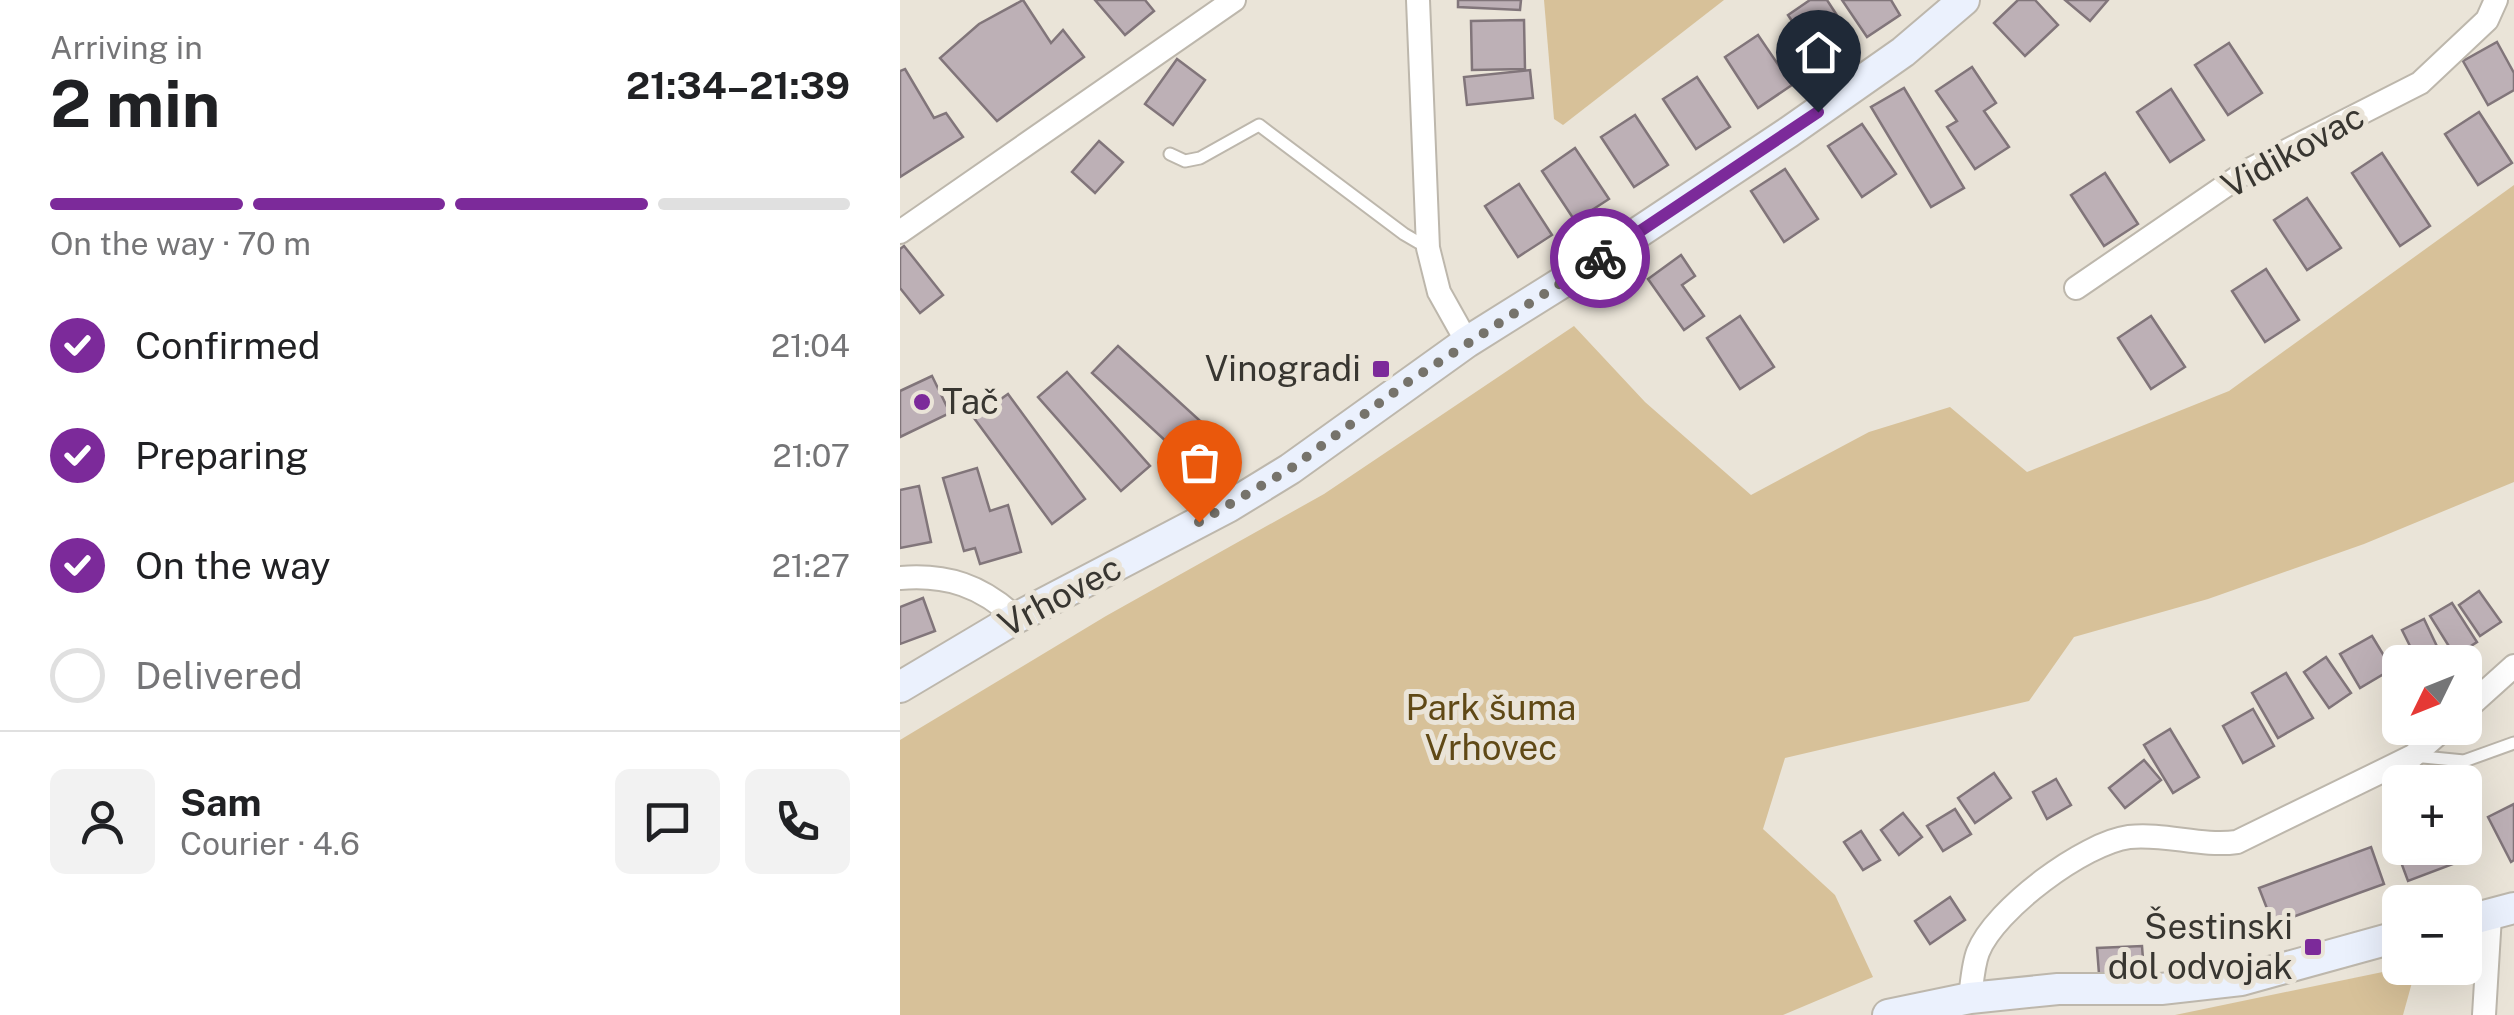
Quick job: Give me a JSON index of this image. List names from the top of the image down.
{
  "streets": {
    "street": ["Vidikovac", "Vrhovec"]
  },
  "parks": ["Park šuma Vrhovec"],
  "places": {
    "transit": ["Vinogradi", "Šestinski dol odvojak"],
    "other": ["Tač"]
  },
  "north": "bottom left",
  "page": {
    "heading": ["2 min", "Arriving in", "21:34–21:39"],
    "panel": ["Sam", "Courier · 4.6"],
    "bar": "On the way · 70 m",
    "list": [
      ["Confirmed", "21:04"],
      ["Preparing", "21:07"],
      ["On the way", "21:27"],
      "Delivered"
    ],
    "map_buttons": ["+", "−"]
  }
}
